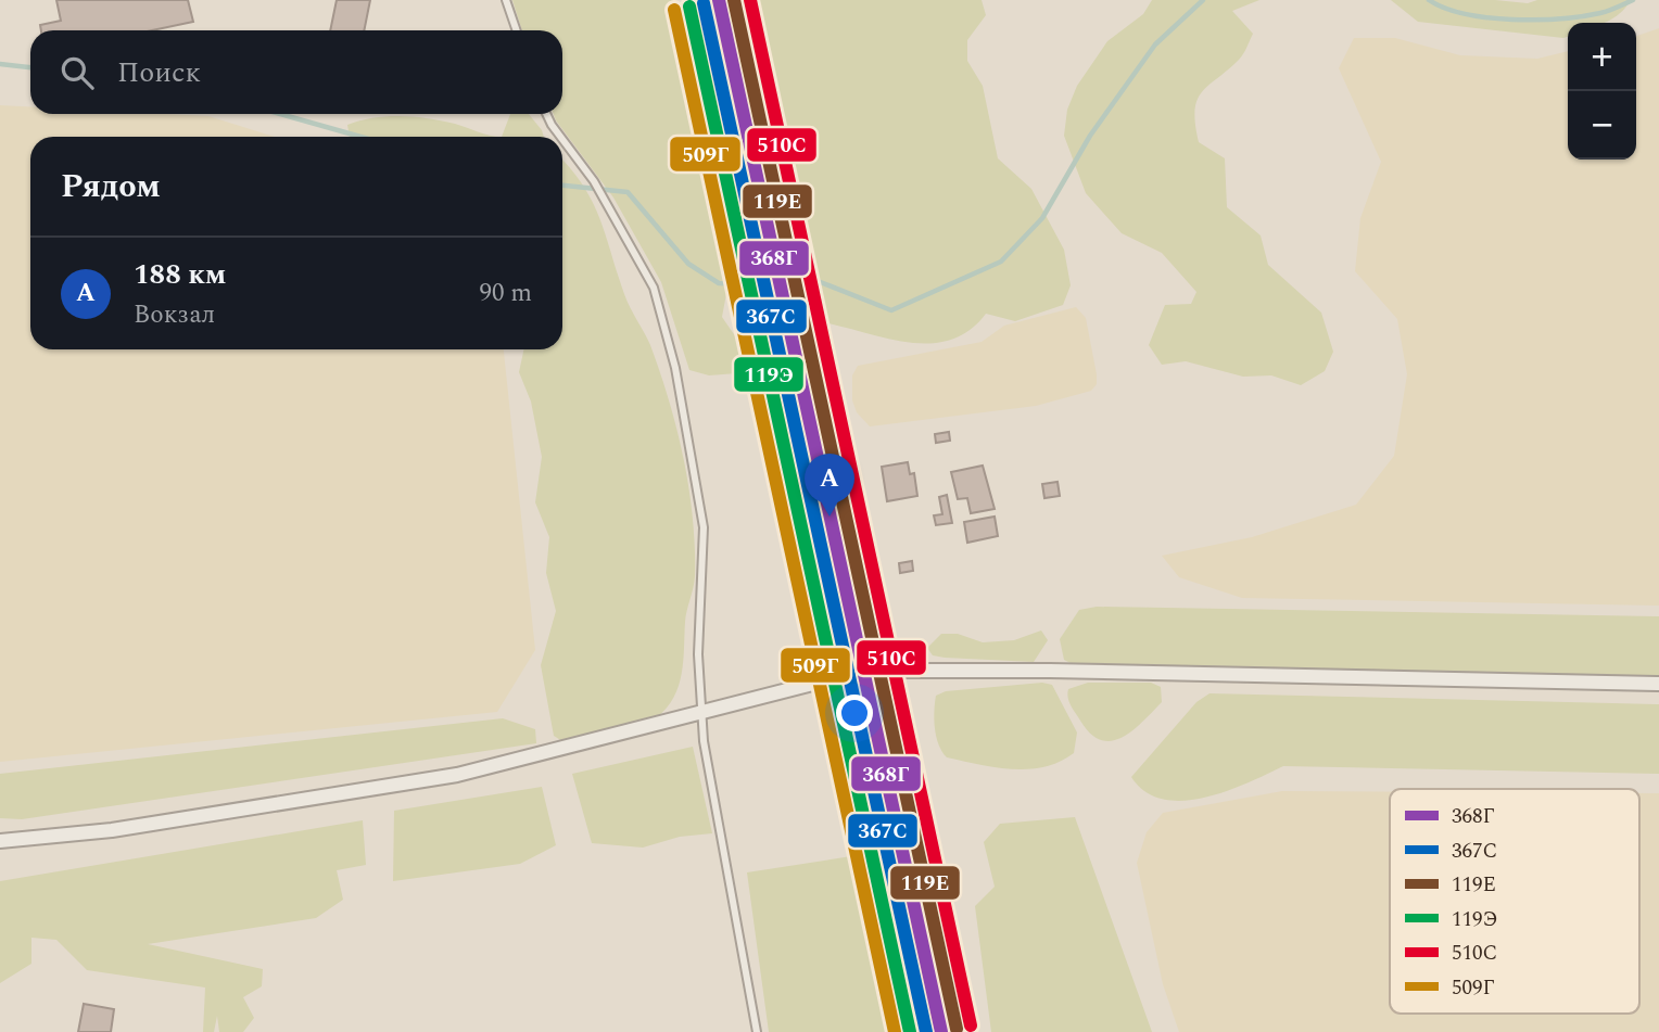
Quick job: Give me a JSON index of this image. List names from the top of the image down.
{
  "lines": [
    "transit line 368Г",
    "transit line 119Е",
    "transit line 510С",
    "transit line 367С",
    "transit line 119Э",
    "transit line 509Г"
  ],
  "legend": [
    "368Г",
    "367С",
    "119Е",
    "119Э",
    "510С",
    "509Г"
  ],
  "page": {
    "map_buttons": ["+", "−"],
    "search": "Поиск",
    "heading": "Рядом",
    "list": [
      {
        "mark": "A",
        "name": "188 км",
        "note": "Вокзал",
        "value": "90 m"
      }
    ],
    "pins": "A"
  }
}
